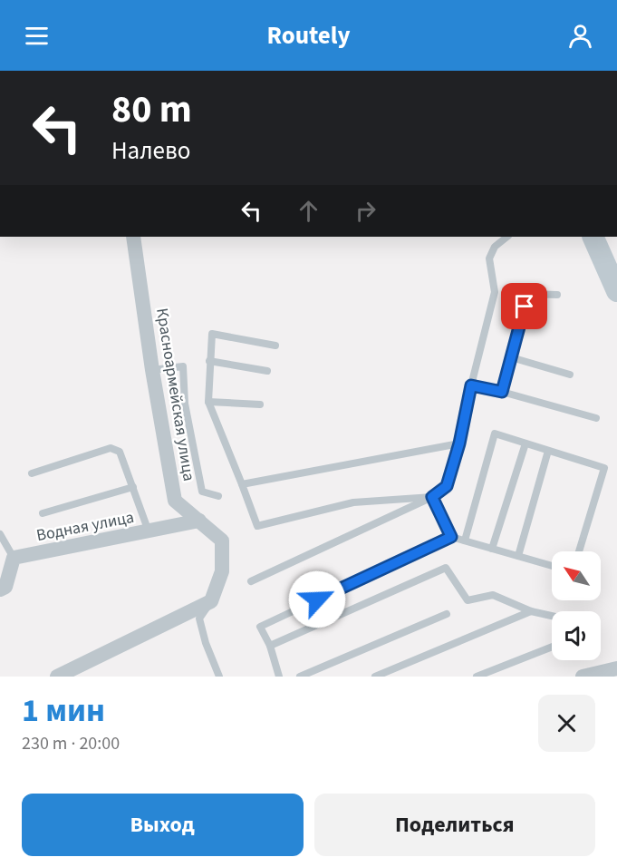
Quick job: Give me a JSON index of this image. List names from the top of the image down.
{
  "streets": {
    "street": ["Красноармейская улица", "Водная улица"]
  },
  "crossings": [
    ["Красноармейская улица", "Водная улица"]
  ],
  "north": "top left",
  "page": {
    "header": "Routely",
    "turn": ["80 m", "Налево"],
    "heading": ["1 мин", "230 m · 20:00"],
    "buttons": ["Выход", "Поделиться"]
  }
}
